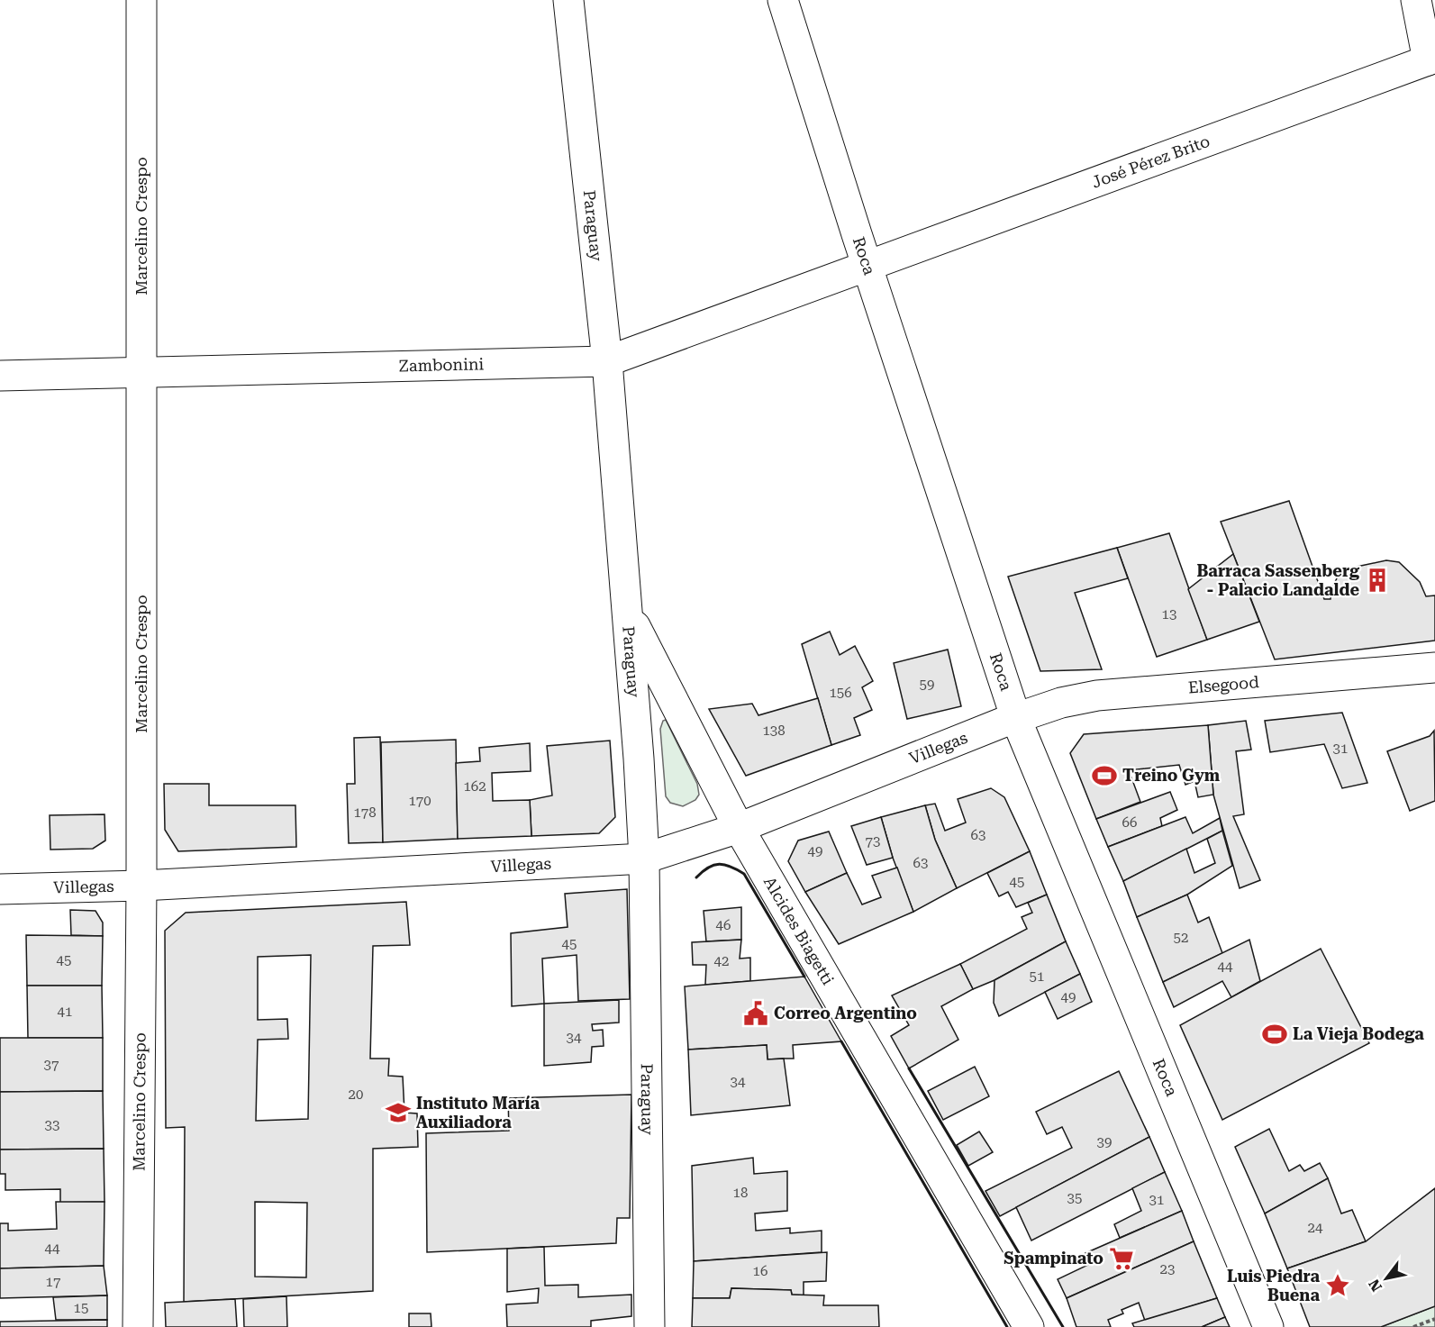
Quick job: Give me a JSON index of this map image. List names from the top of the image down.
{
  "streets": {
    "street": [
      "José Pérez Brito",
      "Marcelino Crespo",
      "Paraguay",
      "Roca",
      "Zambonini",
      "Elsegood",
      "Villegas",
      "Alcides Biagetti"
    ]
  },
  "crossings": [
    ["José Pérez Brito", "Roca"],
    ["José Pérez Brito", "Zambonini"],
    ["Marcelino Crespo", "Zambonini"],
    ["Marcelino Crespo", "Villegas"],
    ["Paraguay", "Zambonini"],
    ["Paraguay", "Villegas"],
    ["Paraguay", "Alcides Biagetti"],
    ["Roca", "Zambonini"],
    ["Roca", "Elsegood"],
    ["Roca", "Villegas"],
    ["Elsegood", "Villegas"],
    ["Villegas", "Alcides Biagetti"]
  ],
  "places": {
    "building": ["Barraca Sassenberg - Palacio Landalde"],
    "sports": ["Treino Gym", "La Vieja Bodega"],
    "public building": ["Correo Argentino"],
    "school or university": ["Instituto María Auxiliadora"],
    "supermarket": ["Spampinato"],
    "place": ["Luis Piedra Buena"]
  },
  "house_numbers": [
    "13",
    "59",
    "156",
    "138",
    "31",
    "162",
    "170",
    "178",
    "66",
    "63",
    "73",
    "49",
    "63",
    "45",
    "46",
    "52",
    "45",
    "45",
    "42",
    "44",
    "51",
    "49",
    "41",
    "34",
    "37",
    "34",
    "20",
    "33",
    "39",
    "18",
    "35",
    "31",
    "24",
    "44",
    "23",
    "16",
    "17",
    "15"
  ],
  "north": "bottom left"
}
